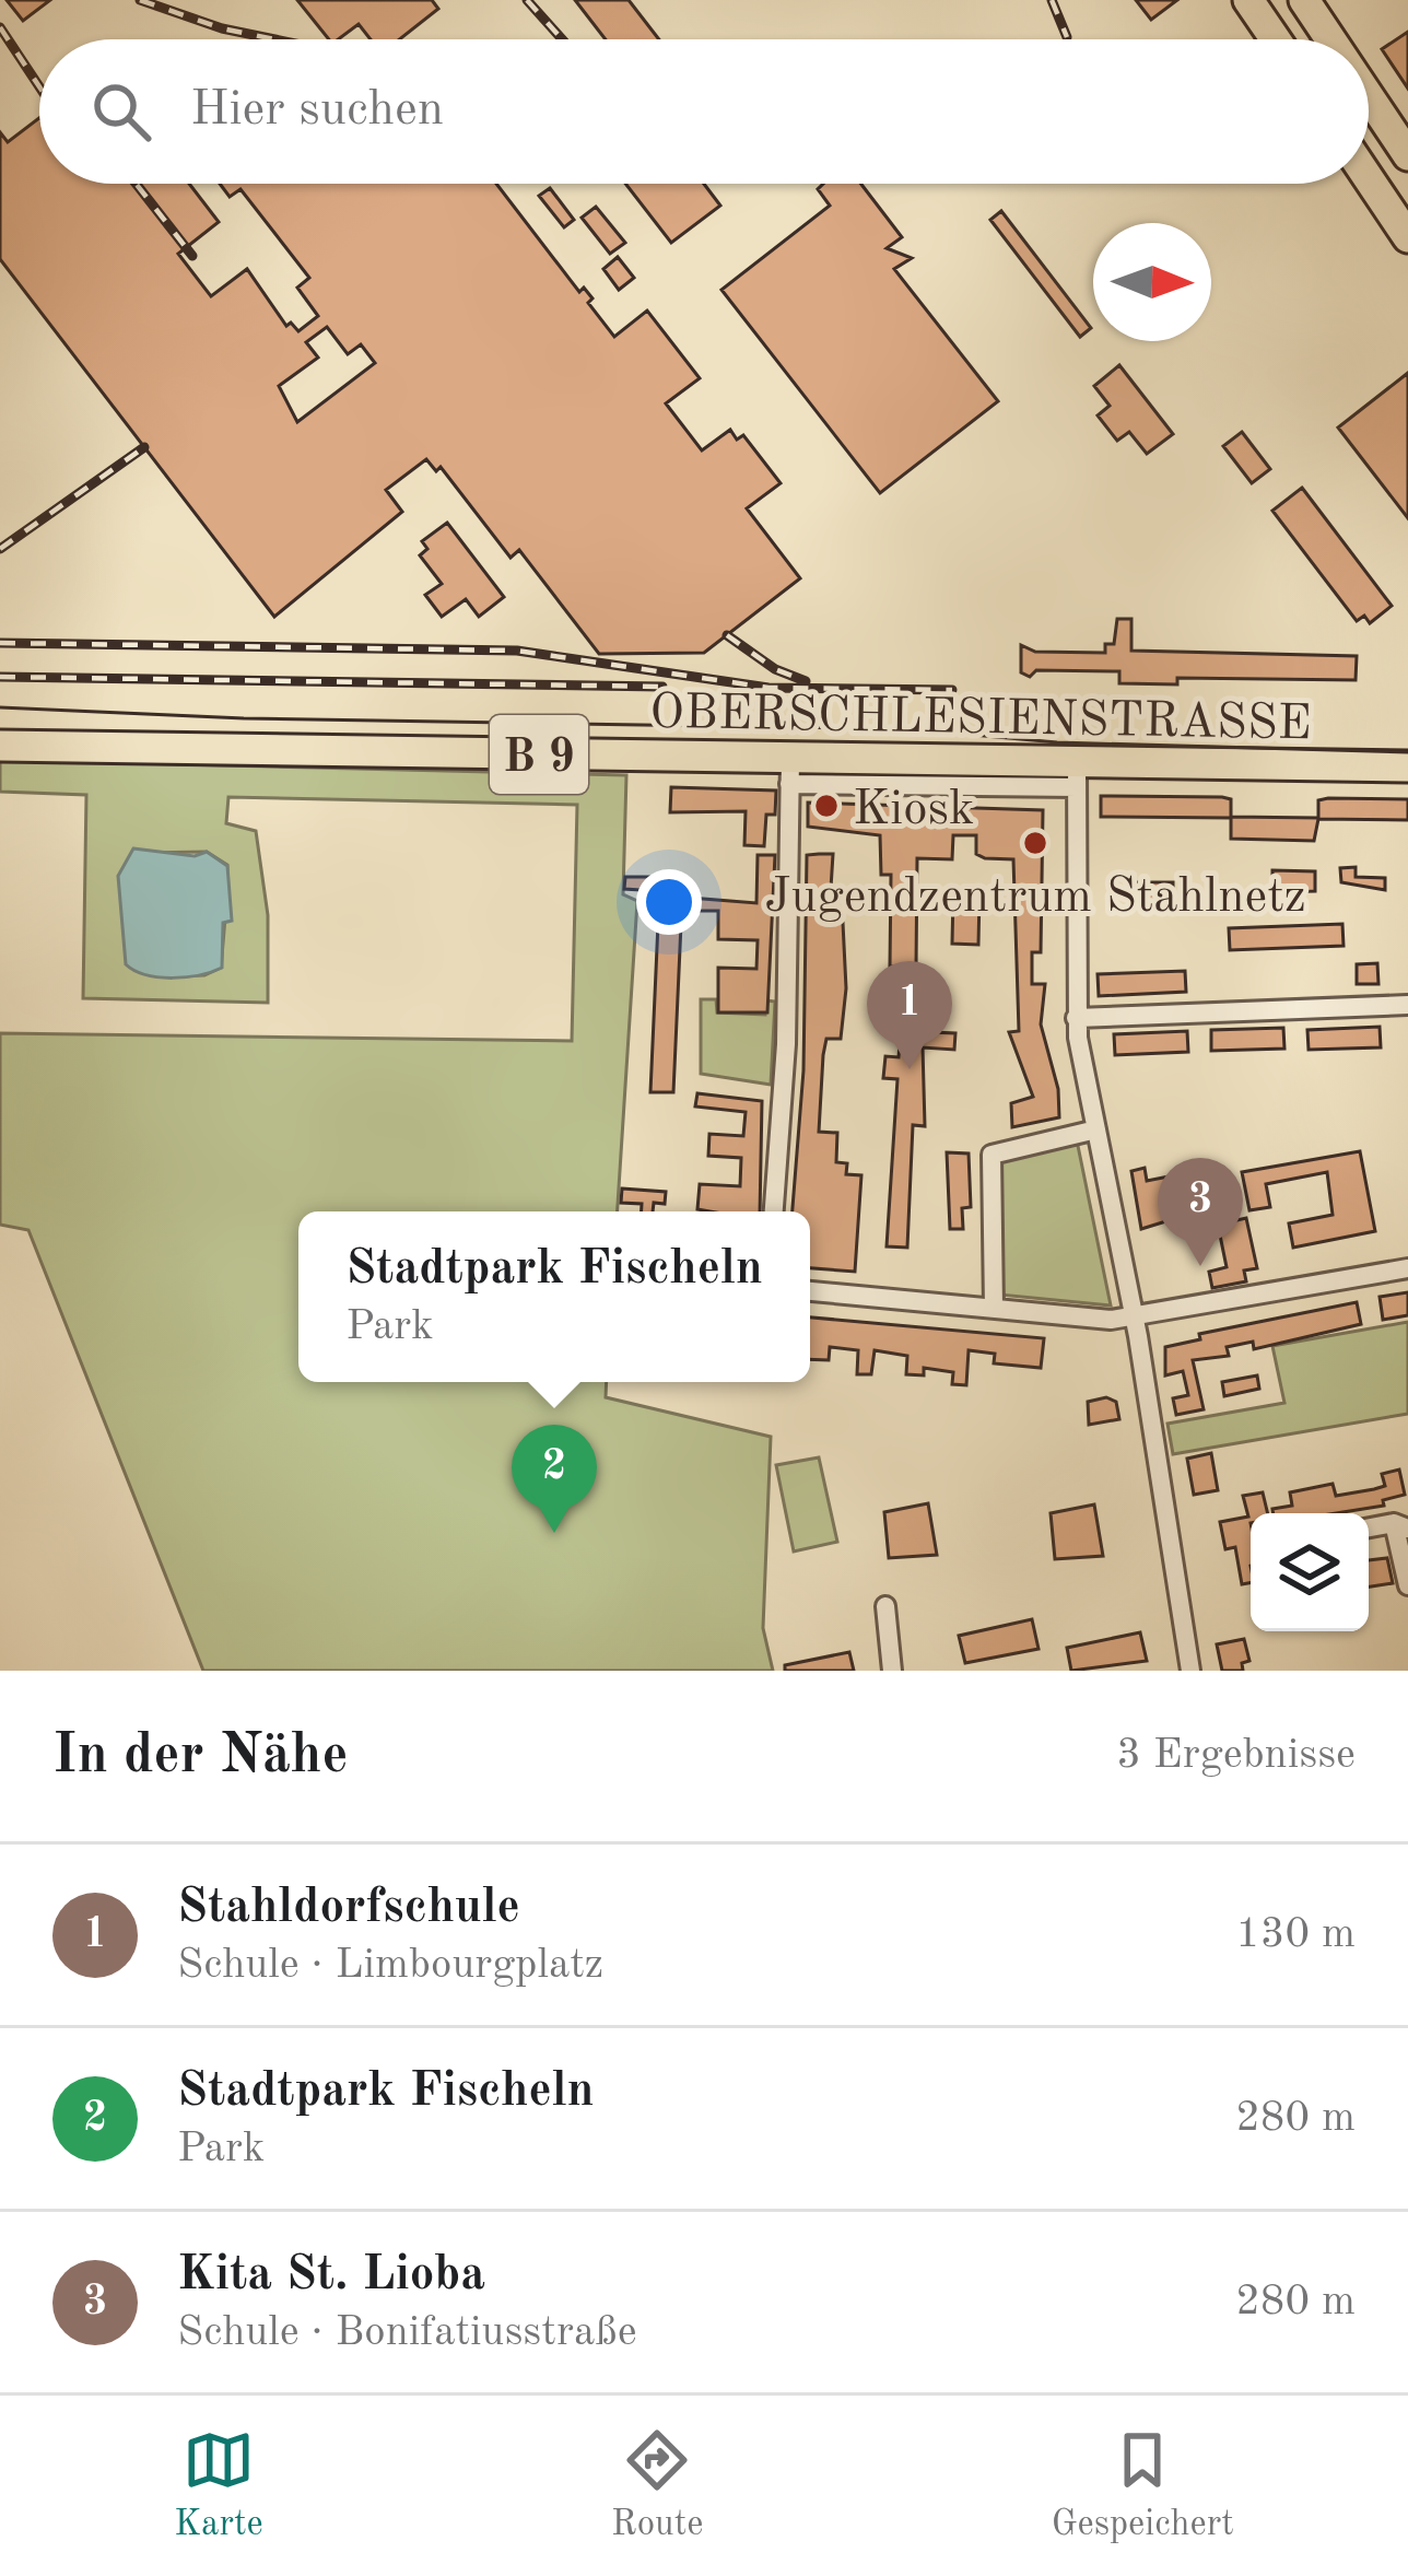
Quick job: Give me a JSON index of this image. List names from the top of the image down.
{
  "streets": {
    "main road": ["OBERSCHLESIENSTRASSE", "B 9"]
  },
  "places": ["Kiosk", "Jugendzentrum Stahlnetz"],
  "north": "right",
  "page": {
    "search": "Hier suchen",
    "pins": ["1", "3", "2"],
    "popup": ["Stadtpark Fischeln", "Park"],
    "heading": ["In der Nähe", "3 Ergebnisse"],
    "list": [
      {
        "mark": "1",
        "name": "Stahldorfschule",
        "note": "Schule · Limbourgplatz",
        "value": "130 m"
      },
      {
        "mark": "2",
        "name": "Stadtpark Fischeln",
        "note": "Park",
        "value": "280 m"
      },
      {
        "mark": "3",
        "name": "Kita St. Lioba",
        "note": "Schule · Bonifatiusstraße",
        "value": "280 m"
      }
    ],
    "nav": ["Karte", "Route", "Gespeichert"]
  }
}
